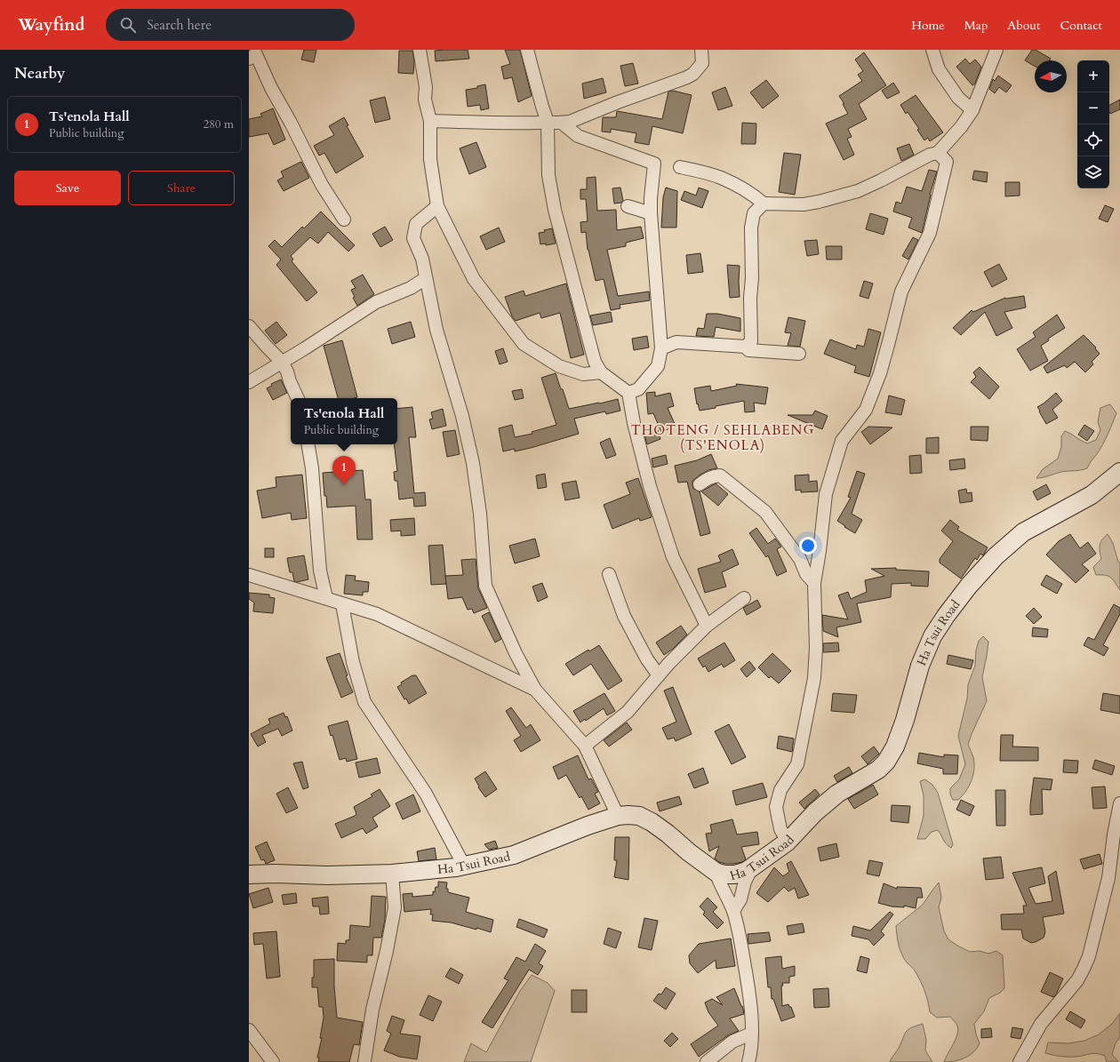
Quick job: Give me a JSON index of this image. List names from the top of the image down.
{
  "streets": {
    "street": ["Ha Tsui Road"]
  },
  "districts": ["THOTENG / SEHLABENG (TS'ENOLA)"],
  "north": "left",
  "page": {
    "header": "Wayfind",
    "search": "Search here",
    "nav": [
      "Home",
      "Map",
      "About",
      "Contact"
    ],
    "heading": "Nearby",
    "map_buttons": ["+", "−"],
    "list": [
      {
        "mark": "1",
        "name": "Ts'enola Hall",
        "note": "Public building",
        "value": "280 m"
      }
    ],
    "buttons": ["Save", "Share"],
    "popup": ["Ts'enola Hall", "Public building"],
    "pins": "1"
  }
}
